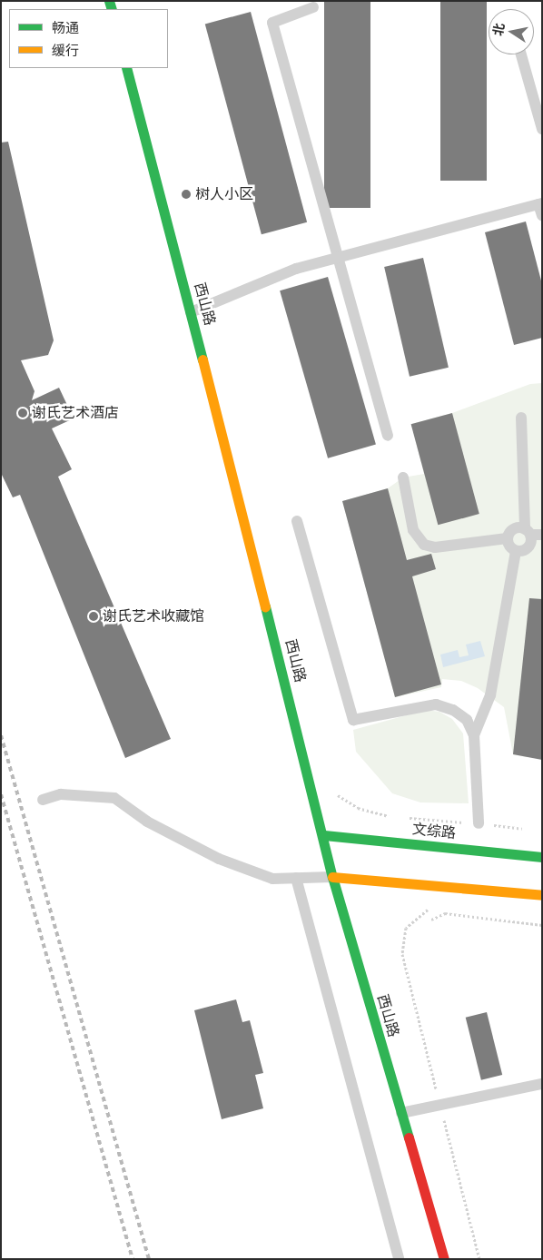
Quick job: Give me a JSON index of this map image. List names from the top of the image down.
{
  "streets": {
    "main road": ["西山路", "文综路"]
  },
  "crossings": [
    ["西山路", "文综路"]
  ],
  "places": ["树人小区", "谢氏艺术酒店", "谢氏艺术收藏馆"],
  "legend": ["畅通", "缓行"],
  "north": "left"
}
